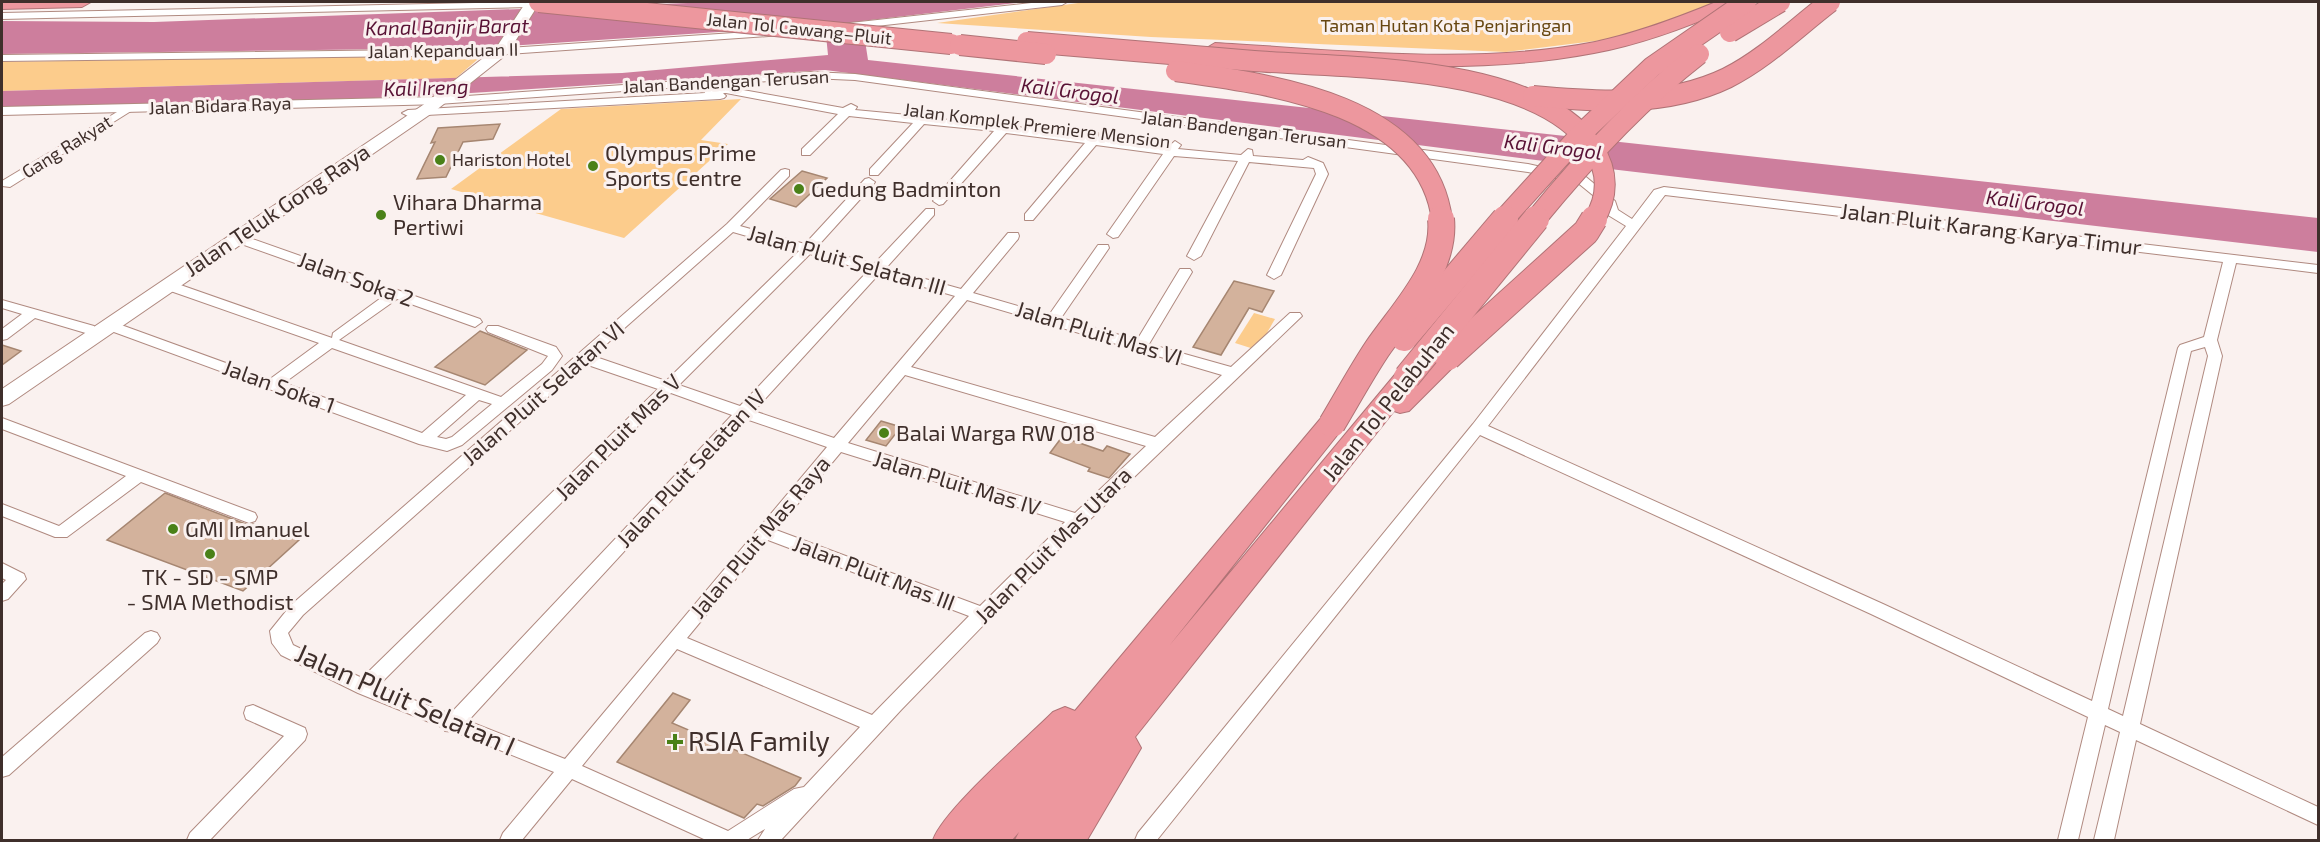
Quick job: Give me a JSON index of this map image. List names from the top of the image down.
{
  "streets": {
    "highway": ["Jalan Tol Cawang–Pluit", "Jalan Tol Pelabuhan"],
    "main road": ["Jalan Teluk Gong Raya"],
    "street": [
      "Jalan Kepanduan II",
      "Jalan Bandengan Terusan",
      "Jalan Bidara Raya",
      "Jalan Komplek Premiere Mension",
      "Gang Rakyat",
      "Jalan Pluit Karang Karya Timur",
      "Jalan Pluit Selatan III",
      "Jalan Soka 2",
      "Jalan Pluit Mas VI",
      "Jalan Soka 1",
      "Jalan Pluit Selatan VI",
      "Jalan Pluit Mas V",
      "Jalan Pluit Selatan IV",
      "Jalan Pluit Mas IV",
      "Jalan Pluit Mas Raya",
      "Jalan Pluit Mas Utara",
      "Jalan Pluit Mas III",
      "Jalan Pluit Selatan I"
    ]
  },
  "crossings": [
    ["Jalan Tol Cawang–Pluit", "Jalan Teluk Gong Raya"],
    ["Jalan Kepanduan II", "Jalan Teluk Gong Raya"],
    ["Jalan Bandengan Terusan", "Jalan Bidara Raya"],
    ["Jalan Bandengan Terusan", "Jalan Komplek Premiere Mension"],
    ["Jalan Bandengan Terusan", "Jalan Teluk Gong Raya"],
    ["Jalan Bandengan Terusan", "Jalan Pluit Karang Karya Timur"],
    ["Jalan Bidara Raya", "Jalan Komplek Premiere Mension"],
    ["Jalan Bidara Raya", "Gang Rakyat"],
    ["Jalan Bidara Raya", "Jalan Teluk Gong Raya"],
    ["Jalan Komplek Premiere Mension", "Jalan Teluk Gong Raya"],
    ["Jalan Komplek Premiere Mension", "Jalan Pluit Mas V"],
    ["Jalan Komplek Premiere Mension", "Jalan Pluit Selatan IV"],
    ["Jalan Teluk Gong Raya", "Jalan Soka 2"],
    ["Jalan Teluk Gong Raya", "Jalan Soka 1"],
    ["Jalan Pluit Selatan III", "Jalan Pluit Mas VI"],
    ["Jalan Pluit Selatan III", "Jalan Pluit Selatan VI"],
    ["Jalan Pluit Selatan III", "Jalan Pluit Mas V"],
    ["Jalan Pluit Selatan III", "Jalan Pluit Selatan IV"],
    ["Jalan Pluit Selatan III", "Jalan Pluit Mas Raya"],
    ["Jalan Pluit Mas VI", "Jalan Pluit Mas Raya"],
    ["Jalan Pluit Mas VI", "Jalan Pluit Mas Utara"],
    ["Jalan Pluit Selatan VI", "Jalan Pluit Mas IV"],
    ["Jalan Pluit Selatan VI", "Jalan Pluit Selatan I"],
    ["Jalan Pluit Mas V", "Jalan Pluit Mas IV"],
    ["Jalan Pluit Mas V", "Jalan Pluit Selatan I"],
    ["Jalan Pluit Selatan IV", "Jalan Pluit Mas IV"],
    ["Jalan Pluit Selatan IV", "Jalan Pluit Selatan I"],
    ["Jalan Pluit Mas IV", "Jalan Pluit Mas Raya"],
    ["Jalan Pluit Mas IV", "Jalan Pluit Mas Utara"],
    ["Jalan Pluit Mas Raya", "Jalan Pluit Mas III"],
    ["Jalan Pluit Mas Raya", "Jalan Pluit Selatan I"],
    ["Jalan Pluit Mas Utara", "Jalan Pluit Mas III"],
    ["Jalan Pluit Mas Utara", "Jalan Pluit Selatan I"]
  ],
  "water": ["Kanal Banjir Barat", "Kali Ireng", "Kali Grogol"],
  "parks": ["Taman Hutan Kota Penjaringan"],
  "places": {
    "other": [
      "Hariston Hotel",
      "Olympus Prime Sports Centre",
      "Gedung Badminton",
      "Vihara Dharma Pertiwi",
      "Balai Warga RW 018",
      "GMI Imanuel",
      "TK - SD - SMP - SMA Methodist"
    ],
    "health": ["RSIA Family"]
  }
}
